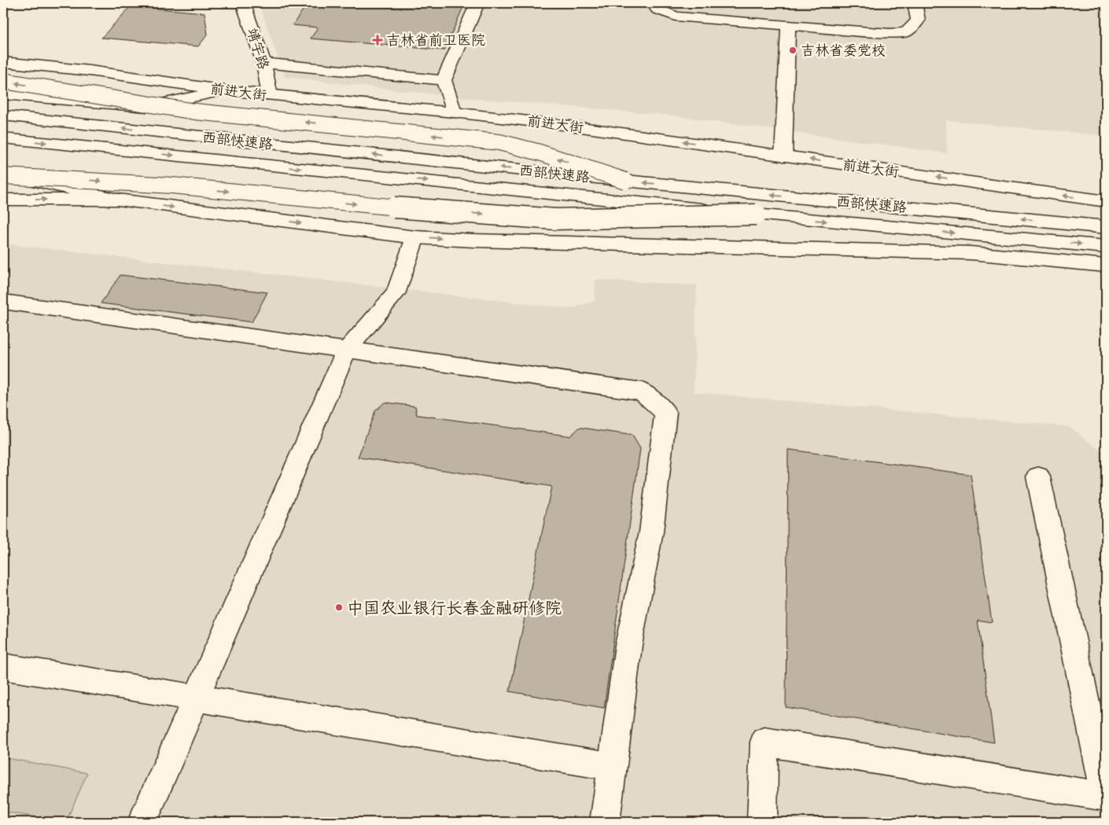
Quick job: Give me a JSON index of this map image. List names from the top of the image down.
{
  "streets": {
    "main road": ["靖宇路", "前进大街", "西部快速路"]
  },
  "crossings": [
    ["靖宇路", "前进大街"]
  ],
  "places": {
    "health": ["吉林省前卫医院"],
    "other": ["吉林省委党校", "中国农业银行长春金融研修院"]
  }
}
